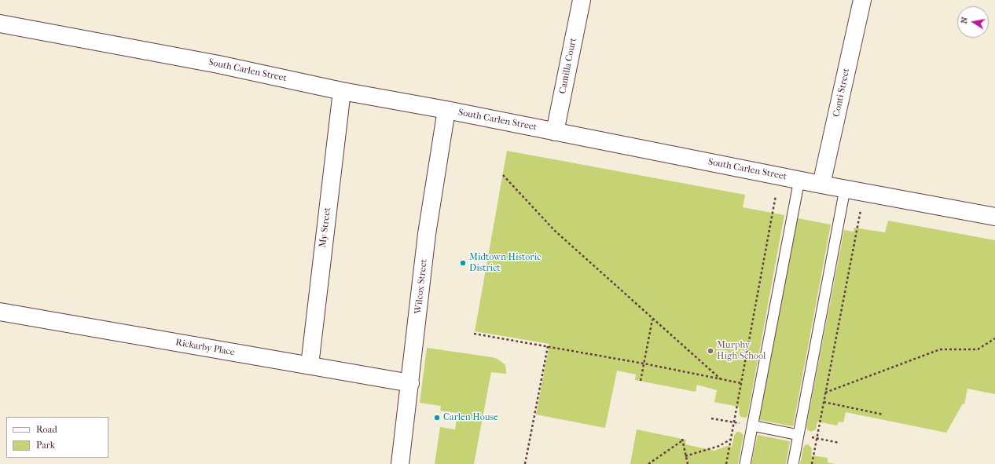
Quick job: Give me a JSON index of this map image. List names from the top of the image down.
{
  "streets": {
    "street": [
      "Camilla Court",
      "South Carlen Street",
      "Conti Street",
      "My Street",
      "Wilcox Street",
      "Rickarby Place"
    ]
  },
  "crossings": [
    ["Camilla Court", "South Carlen Street"],
    ["South Carlen Street", "Conti Street"],
    ["South Carlen Street", "My Street"],
    ["South Carlen Street", "Wilcox Street"],
    ["My Street", "Rickarby Place"],
    ["Wilcox Street", "Rickarby Place"]
  ],
  "places": ["Midtown Historic District", "Murphy High School", "Carlen House"],
  "legend": ["Road", "Park"],
  "north": "left"
}
